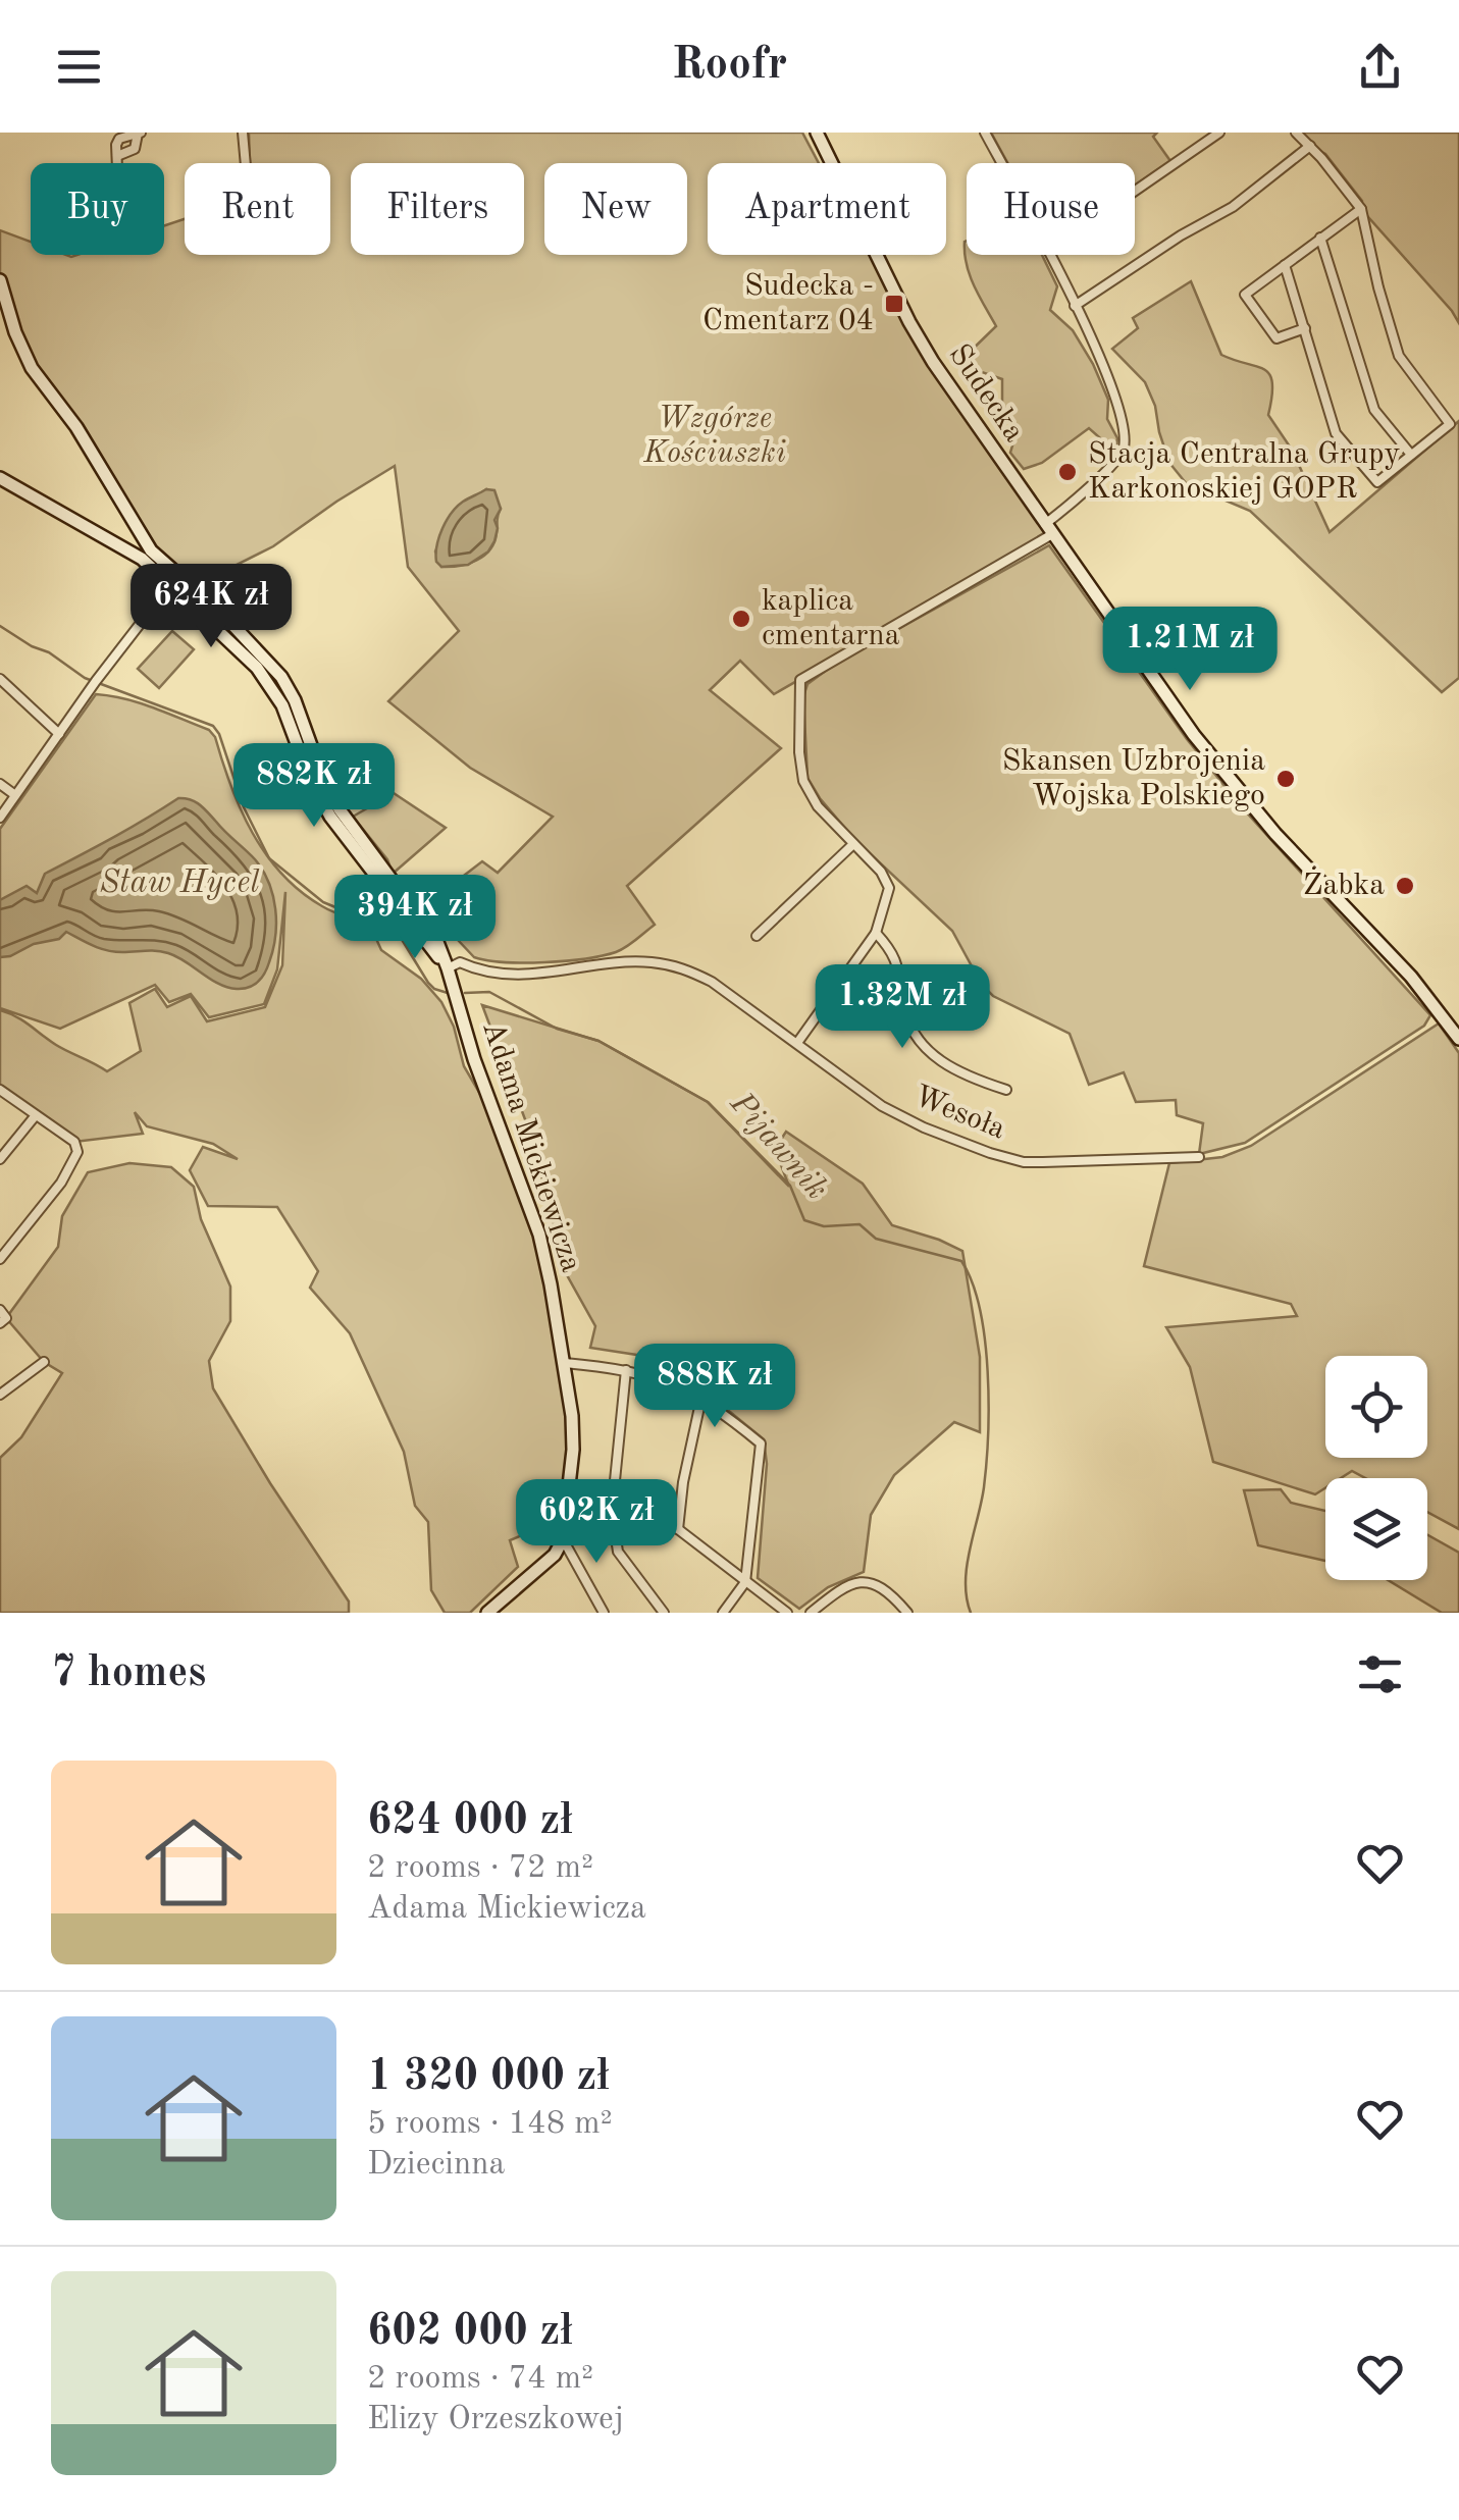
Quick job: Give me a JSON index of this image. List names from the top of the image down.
{
  "streets": {
    "street": ["Sudecka", "Wesoła", "Adama Mickiewicza"]
  },
  "crossings": [
    ["Wesoła", "Adama Mickiewicza"]
  ],
  "water": ["Staw Hycel", "Pijawnik"],
  "parks": ["Wzgórze Kościuszki"],
  "places": {
    "transit": ["Sudecka - Cmentarz 04"],
    "other": [
      "Stacja Centralna Grupy Karkonoskiej GOPR",
      "kaplica cmentarna",
      "Skansen Uzbrojenia Wojska Polskiego",
      "Żabka"
    ]
  },
  "page": {
    "header": "Roofr",
    "chip": [
      "Buy",
      "Rent",
      "Filters",
      "New",
      "Apartment",
      "House"
    ],
    "price": [
      "624K zł",
      "1.21M zł",
      "882K zł",
      "394K zł",
      "1.32M zł",
      "888K zł",
      "602K zł"
    ],
    "heading": "7 homes",
    "list": [
      {
        "name": "624 000 zł",
        "note": "2 rooms · 72 m² · Adama Mickiewicza"
      },
      {
        "name": "1 320 000 zł",
        "note": "5 rooms · 148 m² · Dziecinna"
      },
      {
        "name": "602 000 zł",
        "note": "2 rooms · 74 m² · Elizy Orzeszkowej"
      }
    ]
  }
}
